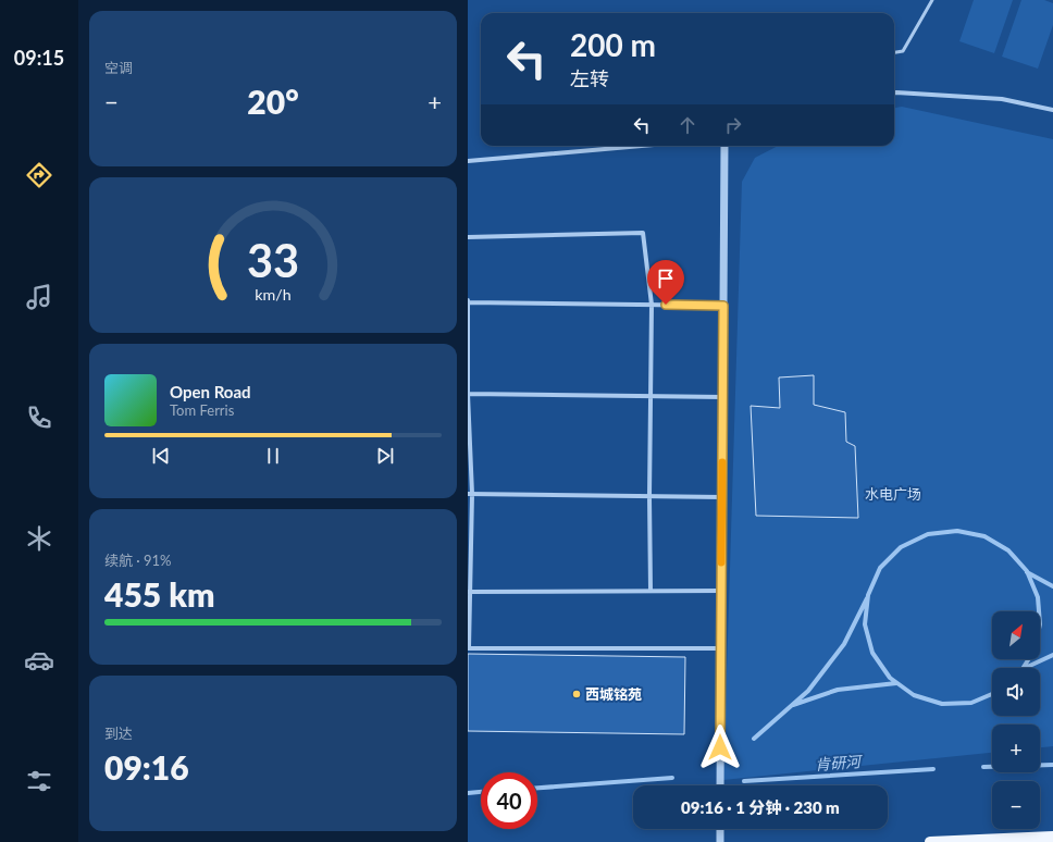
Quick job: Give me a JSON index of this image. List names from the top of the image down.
{
  "water": ["肯研河"],
  "parks": ["水电广场"],
  "places": ["西城铭苑"],
  "north": "top right",
  "page": {
    "tabs": "09:15",
    "tile": [
      "空调",
      ["续航 · 91%", "455 km"],
      ["到达", "09:16"]
    ],
    "turn": ["200 m", "左转"],
    "heat": ["−", "20°", "+"],
    "song": ["Open Road", "Tom Ferris"],
    "map_buttons": ["+", "−"],
    "limit": "40",
    "trip": "09:16 · 1 分钟 · 230 m",
    "gauge": ["33", "km/h"]
  }
}
